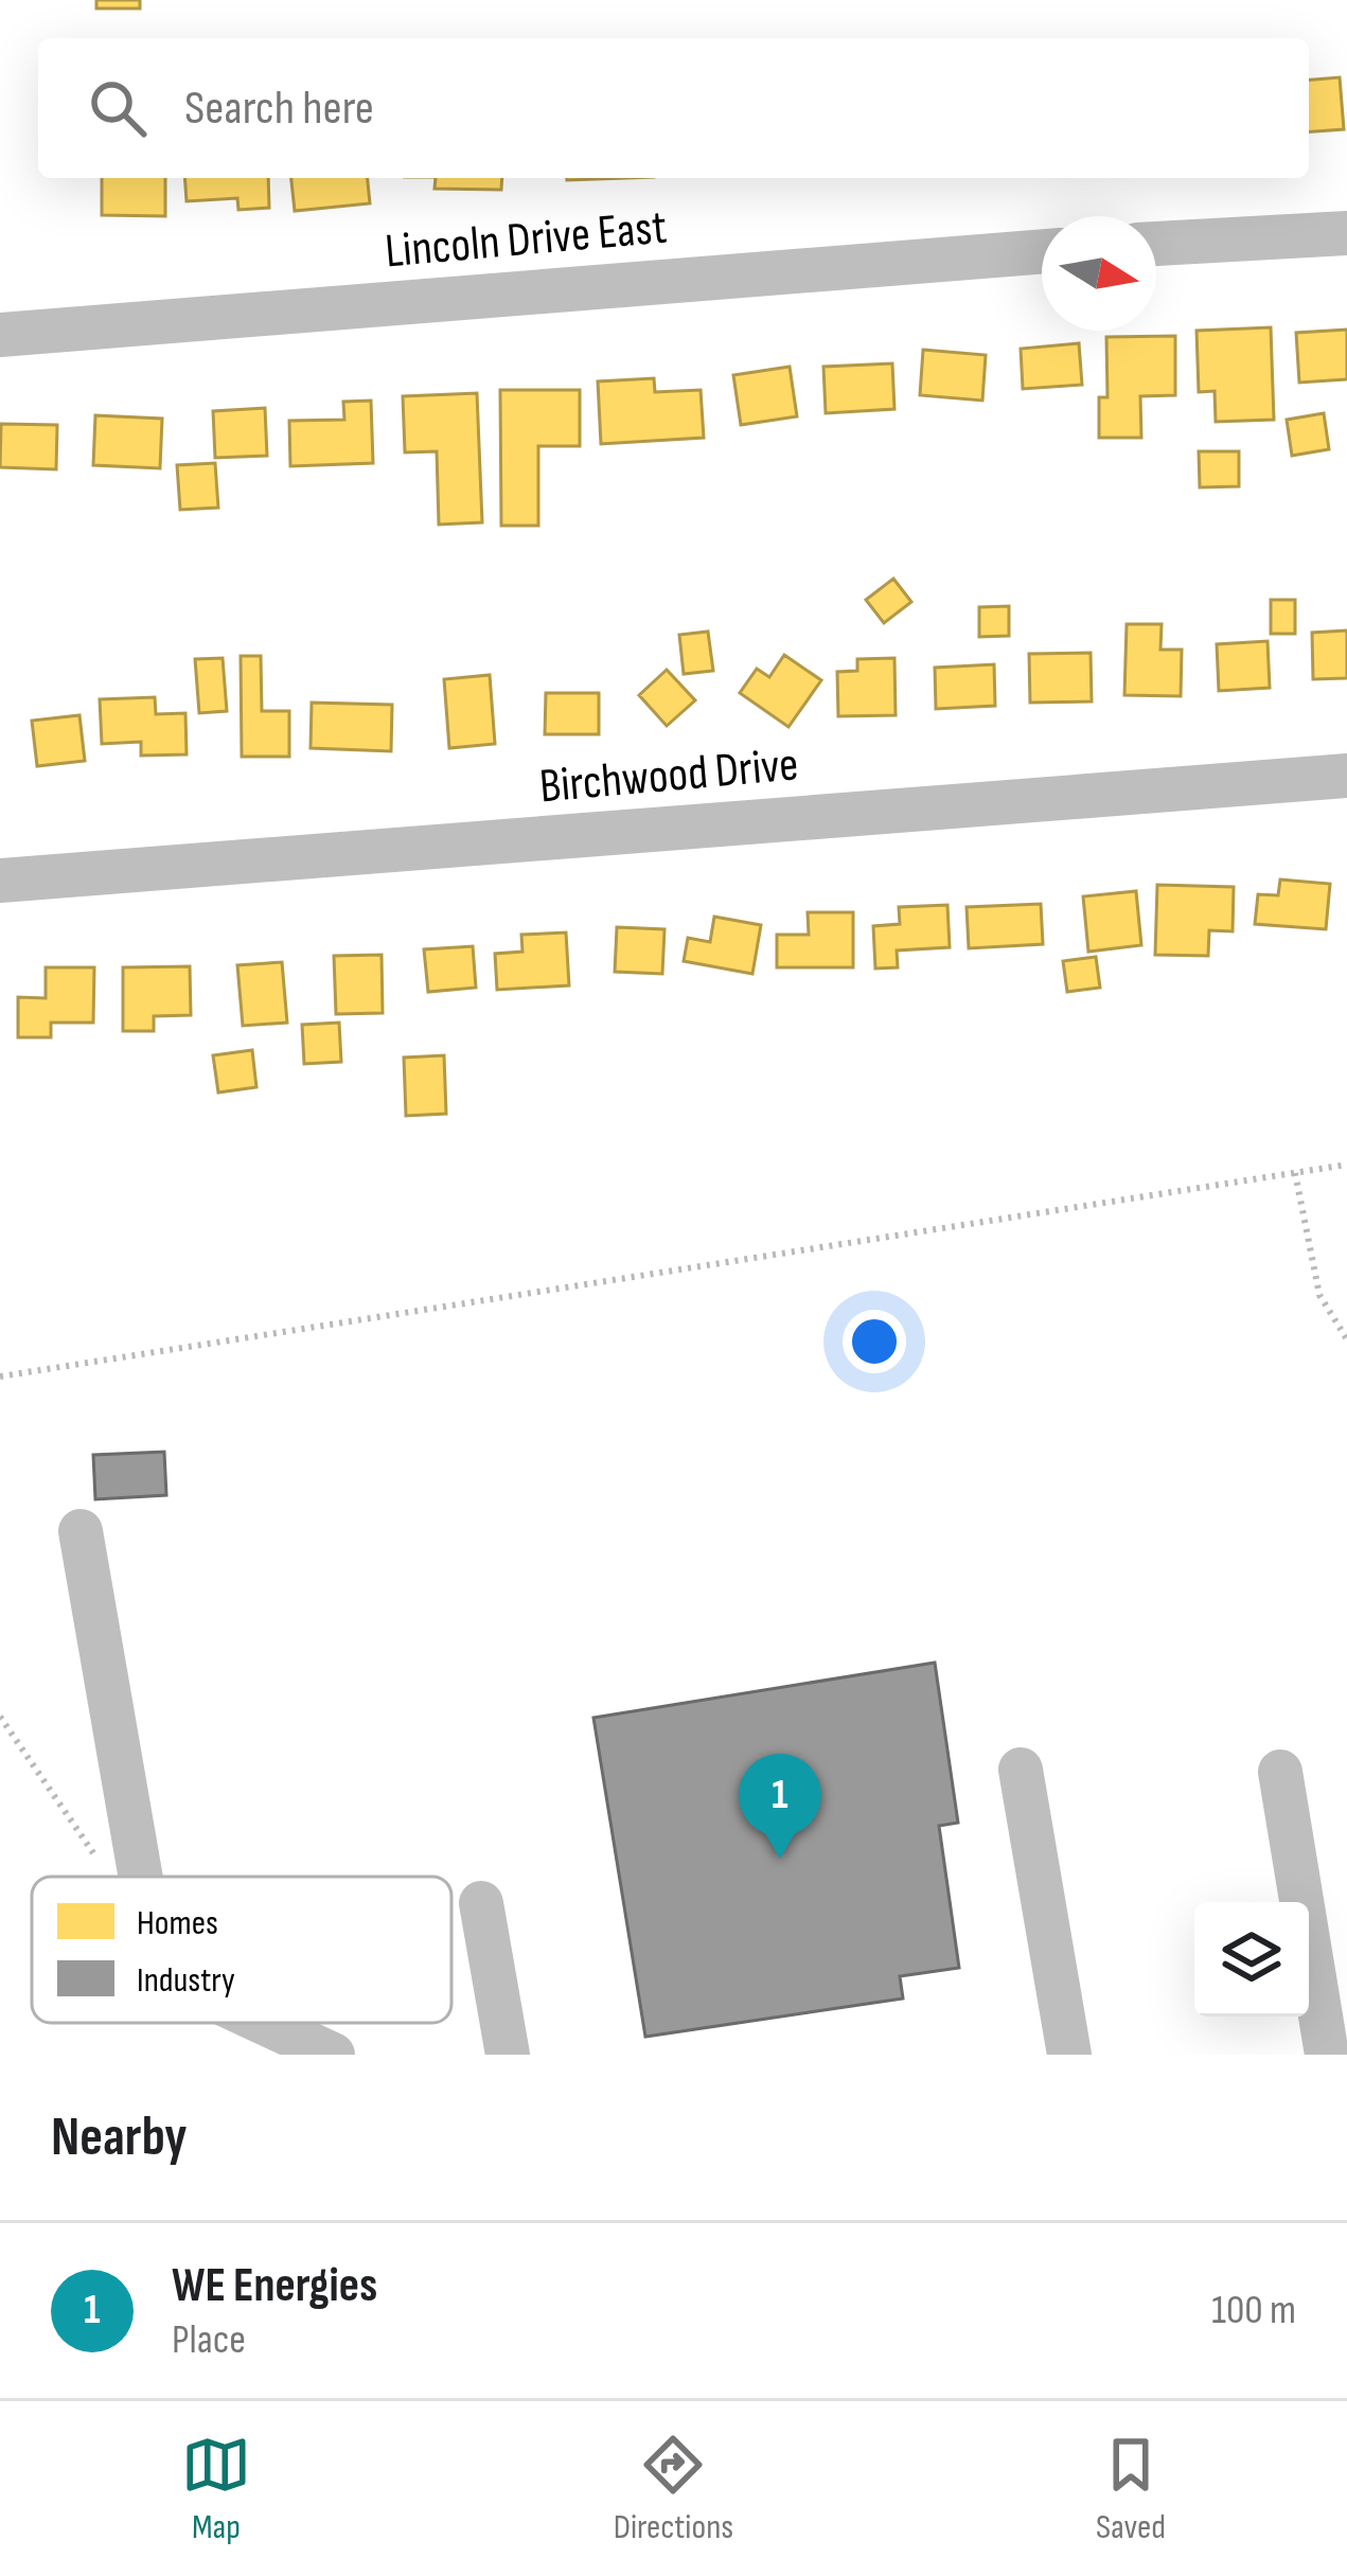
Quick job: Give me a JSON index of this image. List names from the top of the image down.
{
  "streets": {
    "street": ["Lincoln Drive East", "Birchwood Drive"]
  },
  "legend": ["Homes", "Industry"],
  "north": "right",
  "page": {
    "search": "Search here",
    "pins": "1",
    "heading": "Nearby",
    "list": [
      {
        "mark": "1",
        "name": "WE Energies",
        "note": "Place",
        "value": "100 m"
      }
    ],
    "nav": ["Map", "Directions", "Saved"]
  }
}
